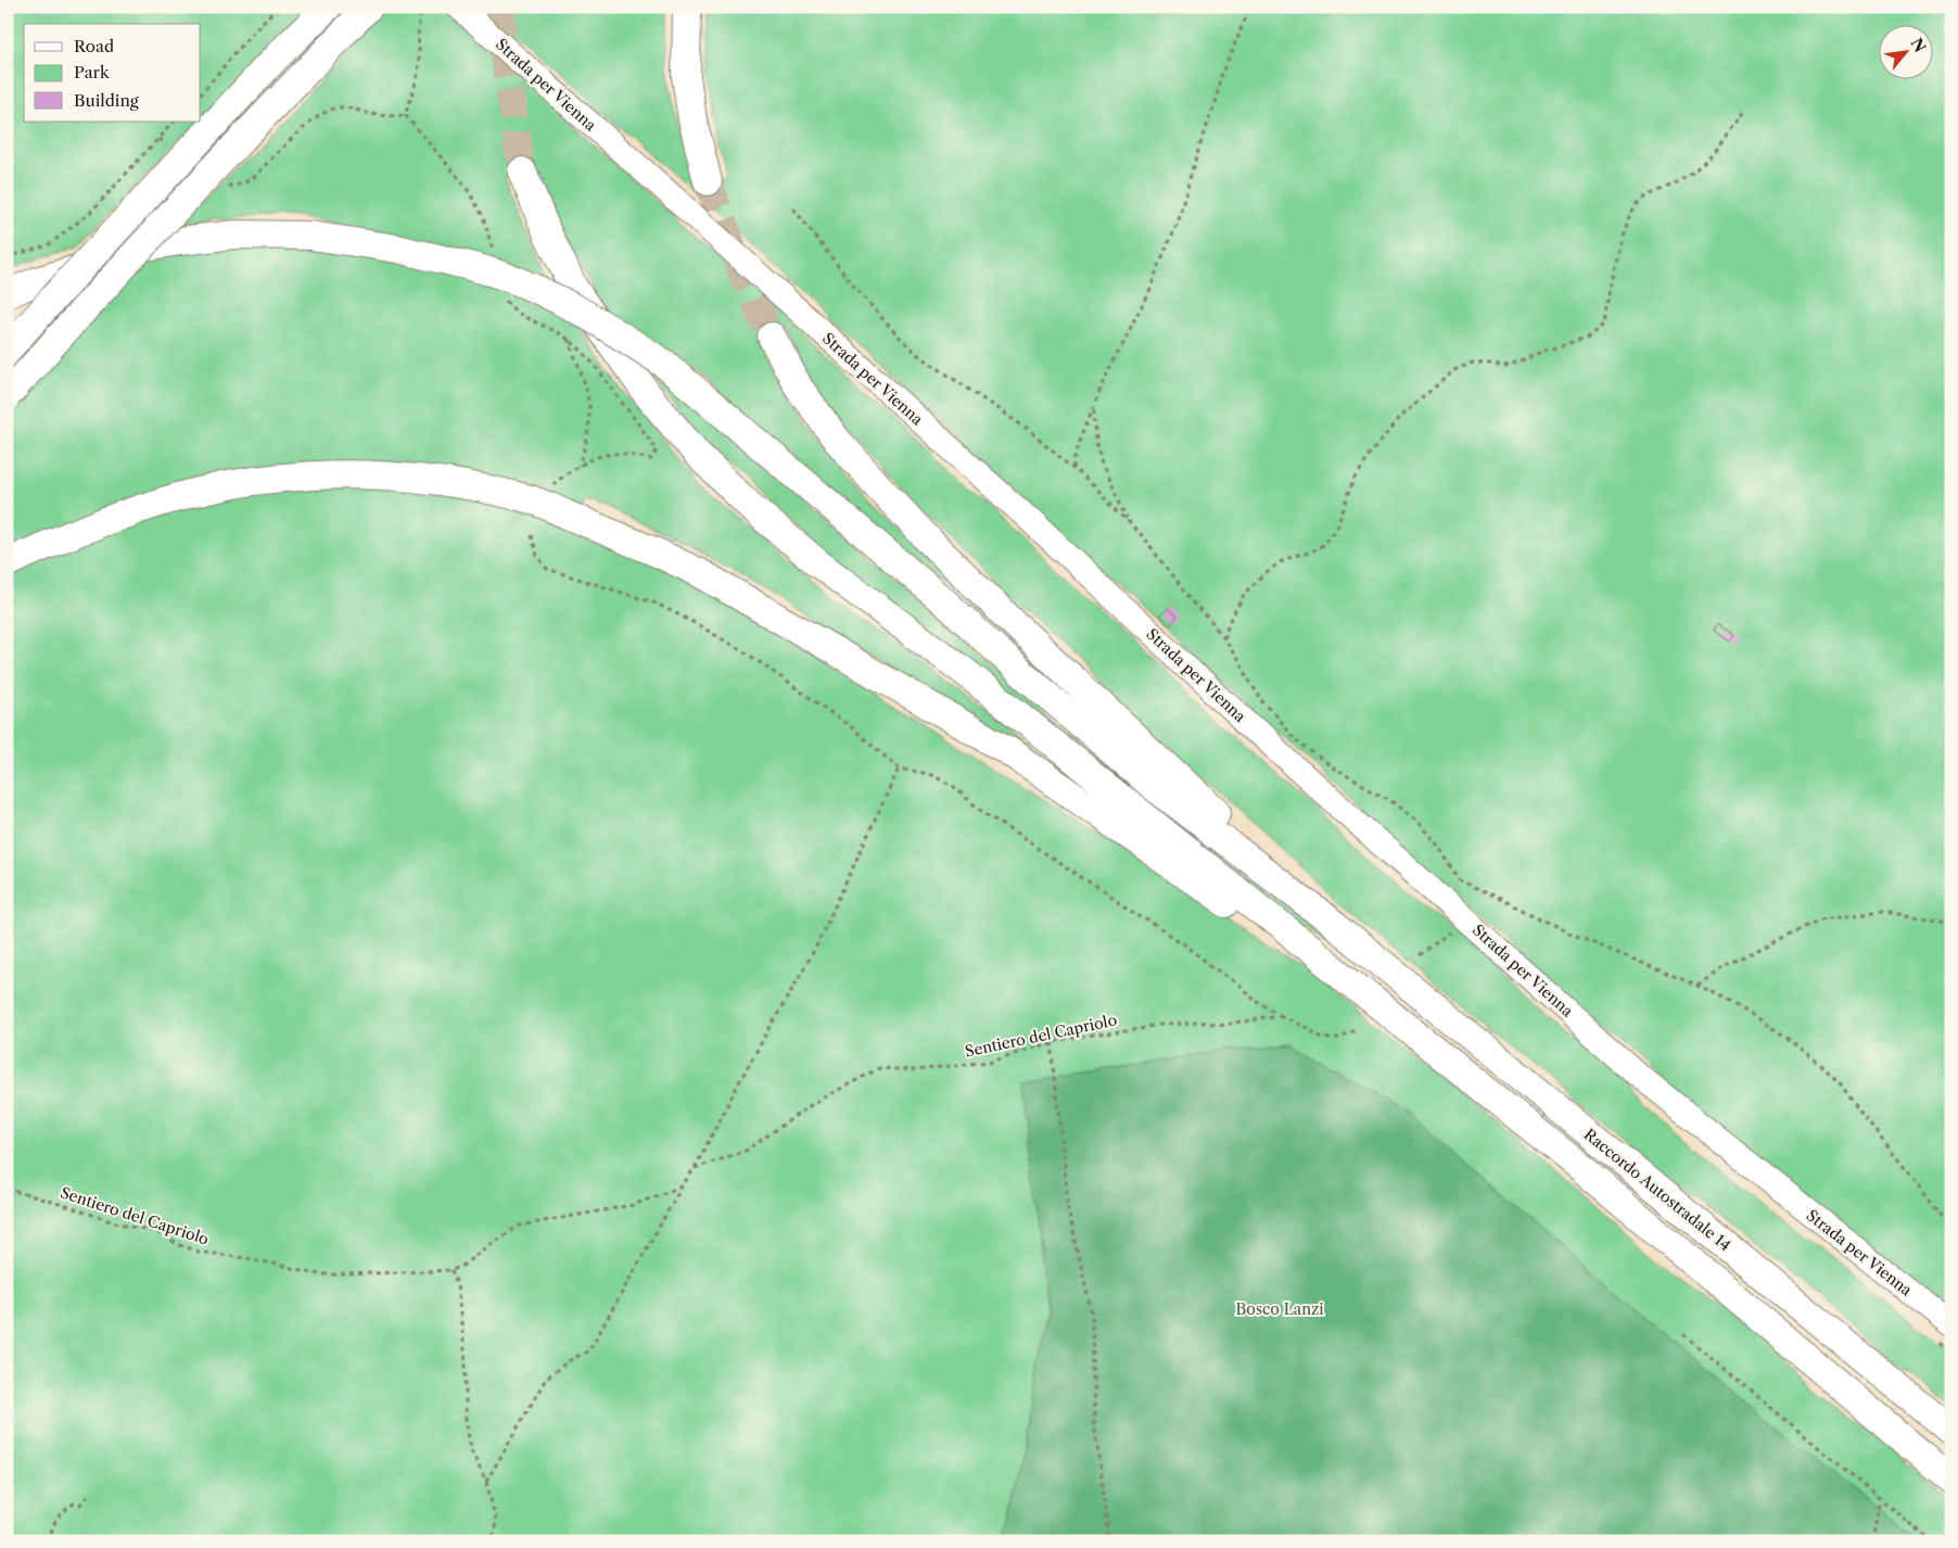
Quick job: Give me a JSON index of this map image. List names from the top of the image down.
{
  "streets": {
    "highway": ["Raccordo Autostradale 14"],
    "main road": ["Strada per Vienna"],
    "path": ["Sentiero del Capriolo"]
  },
  "parks": ["Bosco Lanzi"],
  "legend": ["Road", "Park", "Building"],
  "north": "top right"
}
